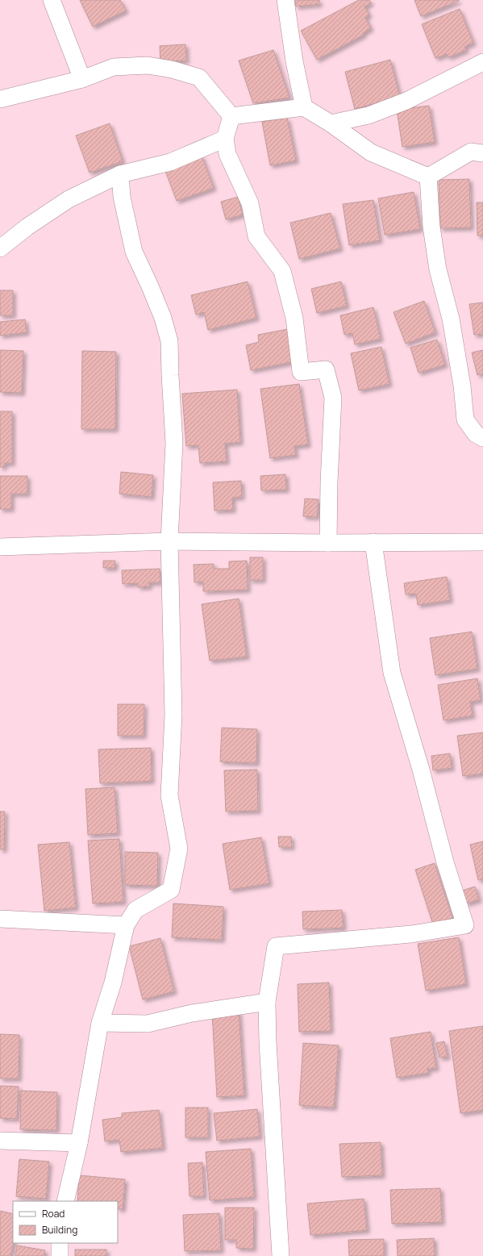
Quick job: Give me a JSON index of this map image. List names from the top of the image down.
{
  "legend": ["Road", "Building"]
}
